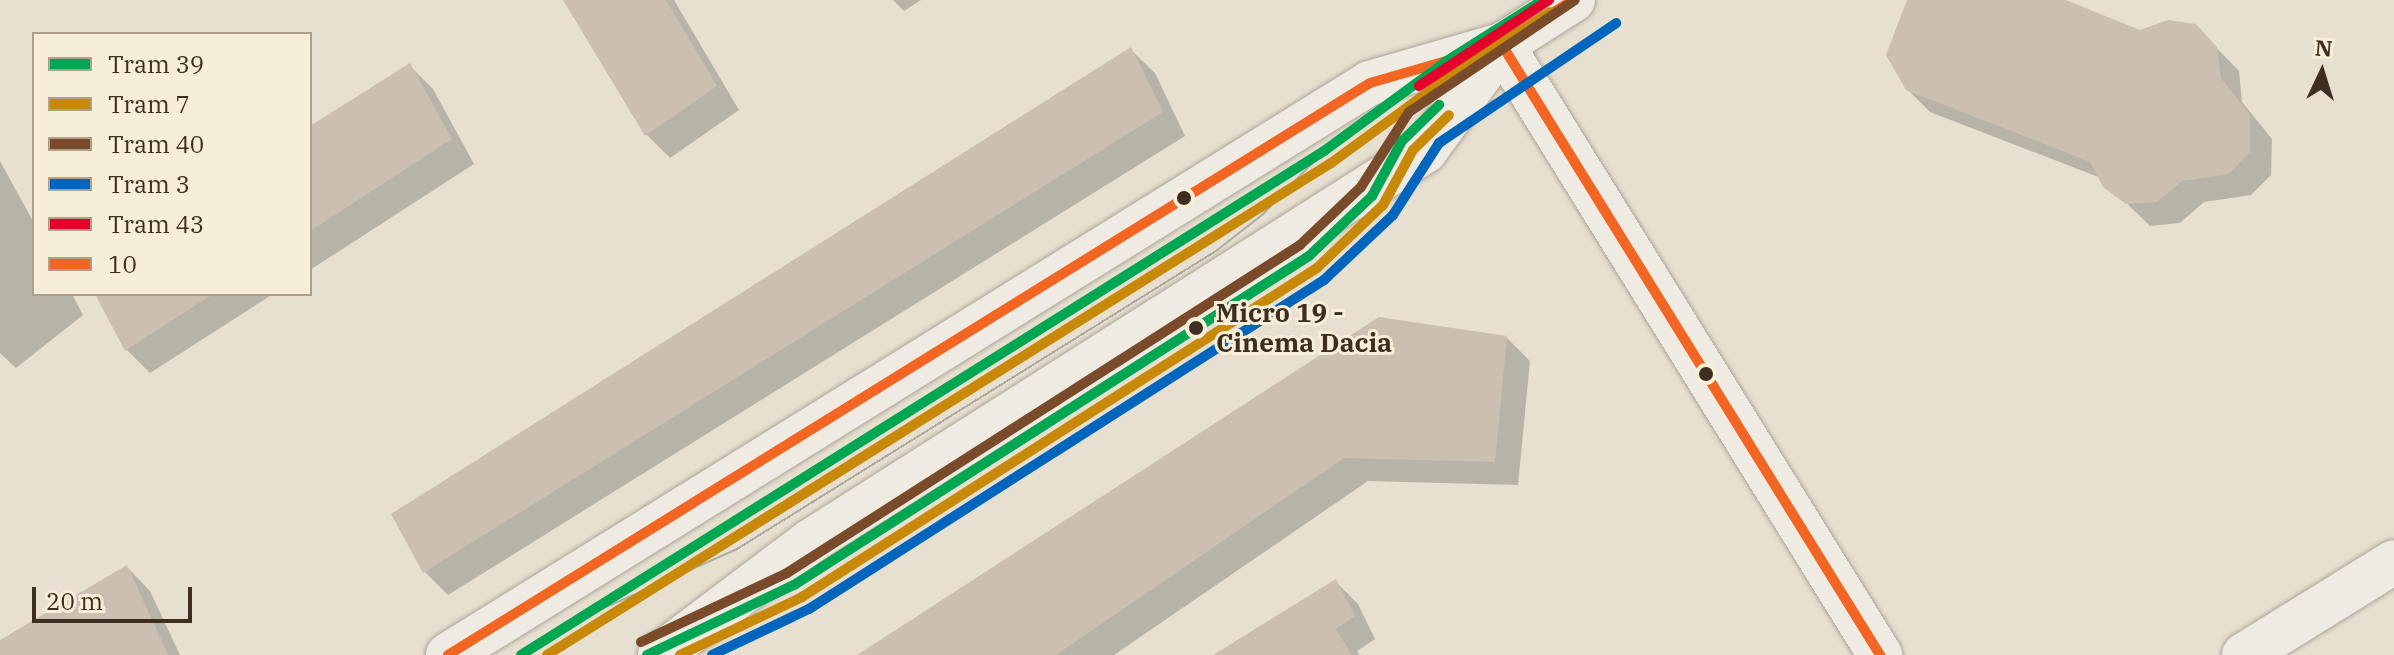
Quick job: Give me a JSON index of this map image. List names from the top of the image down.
{
  "places": ["Micro 19 - Cinema Dacia"],
  "lines": [
    "tram line 39",
    "tram line 40",
    "tram line 43",
    "transit line 10",
    "tram line 7",
    "tram line 3"
  ],
  "legend": [
    "Tram 39",
    "Tram 7",
    "Tram 40",
    "Tram 3",
    "Tram 43",
    "10"
  ],
  "scale_bar": "20 m",
  "north": "top"
}
